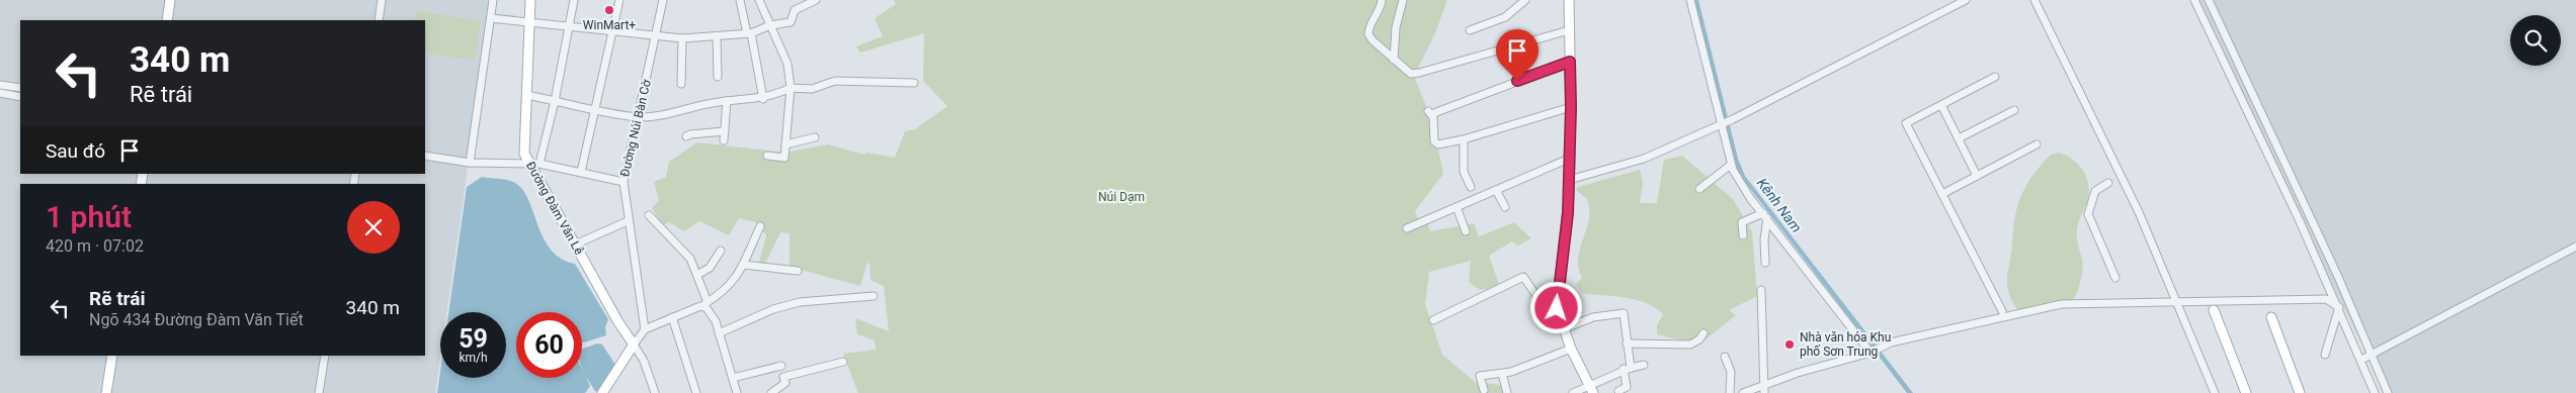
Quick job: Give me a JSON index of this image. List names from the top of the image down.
{
  "streets": {
    "main road": ["Đường Đàm Văn Lễ"],
    "street": ["Đường Núi Bàn Cờ"]
  },
  "water": ["Kênh Nam"],
  "parks": ["Núi Dạm"],
  "places": ["WinMart+", "Nhà văn hóa Khu phố Sơn Trung"],
  "page": {
    "turn": ["340 m", "Rẽ trái"],
    "then": "Sau đó",
    "heading": ["1 phút", "420 m · 07:02"],
    "list": [
      {
        "name": "Rẽ trái",
        "note": "Ngõ 434 Đường Đàm Văn Tiết",
        "value": "340 m"
      }
    ],
    "speed": "59 km/h",
    "limit": "60"
  }
}
